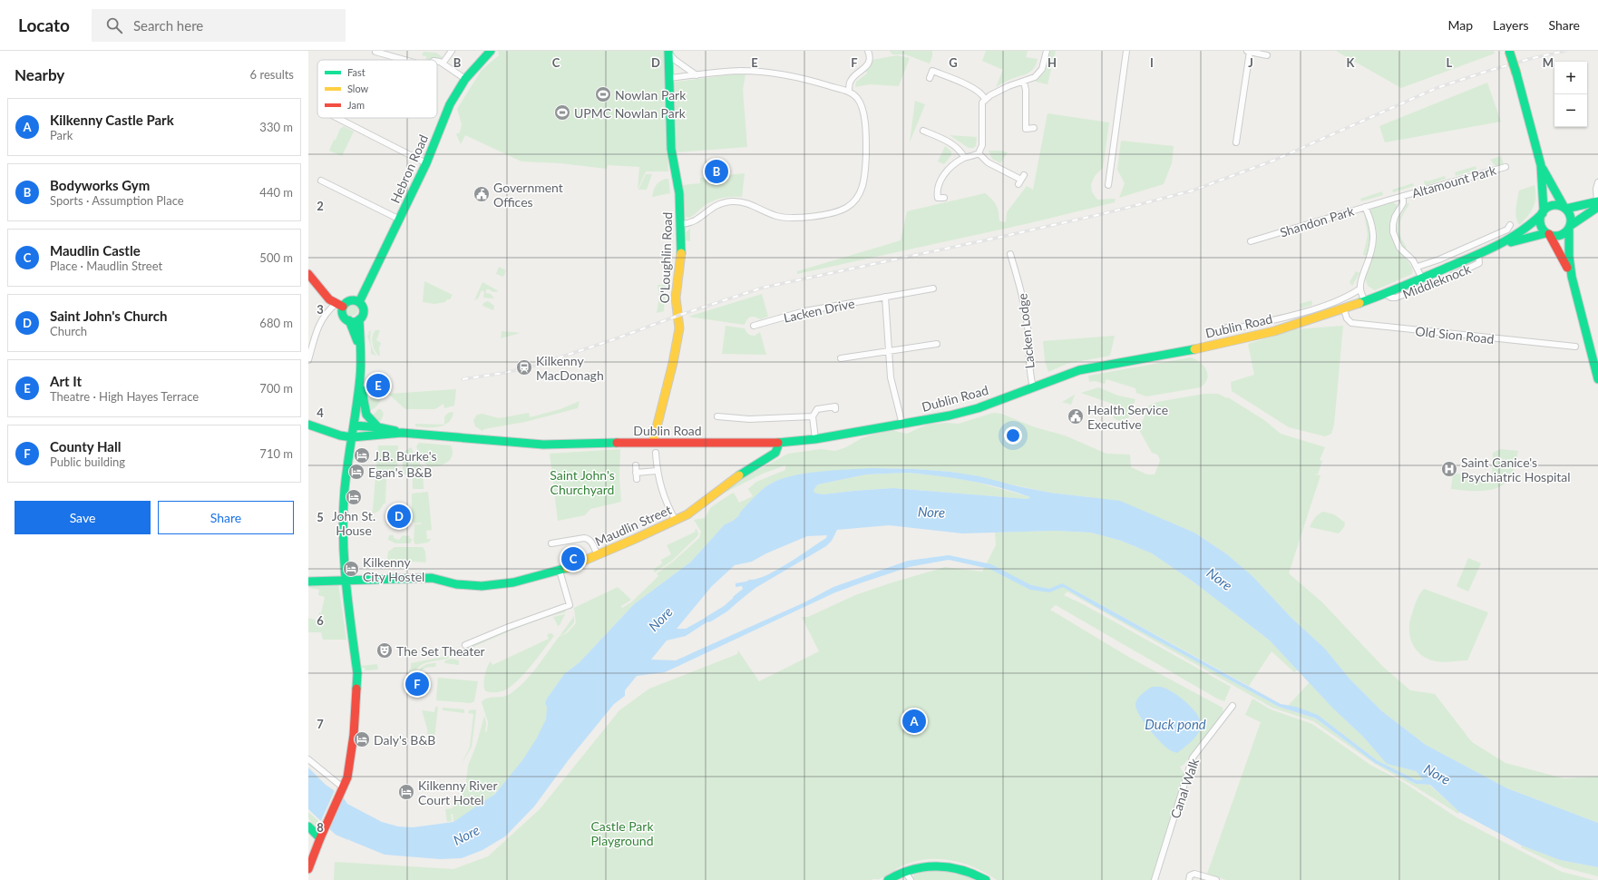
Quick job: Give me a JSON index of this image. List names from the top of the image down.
{
  "streets": {
    "main road": [
      "Hebron Road",
      "O'Loughlin Road",
      "Dublin Road",
      "Maudlin Street"
    ],
    "street": [
      "Altamount Park",
      "Shandon Park",
      "Middleknock",
      "Lacken Drive",
      "Lacken Lodge",
      "Old Sion Road",
      "Canal Walk"
    ]
  },
  "crossings": [
    ["Altamount Park", "Shandon Park"],
    ["Altamount Park", "Dublin Road"],
    ["O'Loughlin Road", "Dublin Road"],
    ["Middleknock", "Dublin Road"],
    ["Dublin Road", "Lacken Lodge"],
    ["Dublin Road", "Old Sion Road"],
    ["Dublin Road", "Maudlin Street"]
  ],
  "water": ["Nore", "Duck pond"],
  "parks": ["Saint John's Churchyard", "Castle Park Playground"],
  "places": {
    "sports": ["Nowlan Park", "UPMC Nowlan Park"],
    "public building": ["Government Offices", "Health Service Executive"],
    "station": ["Kilkenny MacDonagh"],
    "hotel": [
      "J.B. Burke's",
      "Egan's B&B",
      "John St. House",
      "Kilkenny City Hostel",
      "Daly's B&B",
      "Kilkenny River Court Hotel"
    ],
    "hospital": ["Saint Canice's Psychiatric Hospital"],
    "theatre": ["The Set Theater"]
  },
  "legend": ["Fast", "Slow", "Jam"],
  "page": {
    "header": "Locato",
    "search": "Search here",
    "nav": ["Map", "Layers", "Share"],
    "heading": ["Nearby", "6 results"],
    "map_buttons": ["+", "−"],
    "list": [
      {
        "mark": "A",
        "name": "Kilkenny Castle Park",
        "note": "Park",
        "value": "330 m"
      },
      {
        "mark": "B",
        "name": "Bodyworks Gym",
        "note": "Sports · Assumption Place",
        "value": "440 m"
      },
      {
        "mark": "C",
        "name": "Maudlin Castle",
        "note": "Place · Maudlin Street",
        "value": "500 m"
      },
      {
        "mark": "D",
        "name": "Saint John's Church",
        "note": "Church",
        "value": "680 m"
      },
      {
        "mark": "E",
        "name": "Art It",
        "note": "Theatre · High Hayes Terrace",
        "value": "700 m"
      },
      {
        "mark": "F",
        "name": "County Hall",
        "note": "Public building",
        "value": "710 m"
      }
    ],
    "pins": [
      "B",
      "E",
      "D",
      "C",
      "F",
      "A"
    ],
    "buttons": ["Save", "Share"]
  },
  "grid": {
    "columns": [
      "B",
      "C",
      "D",
      "E",
      "F",
      "G",
      "H",
      "I",
      "J",
      "K",
      "L",
      "M"
    ],
    "rows": [
      "2",
      "3",
      "4",
      "5",
      "6",
      "7",
      "8"
    ]
  }
}
